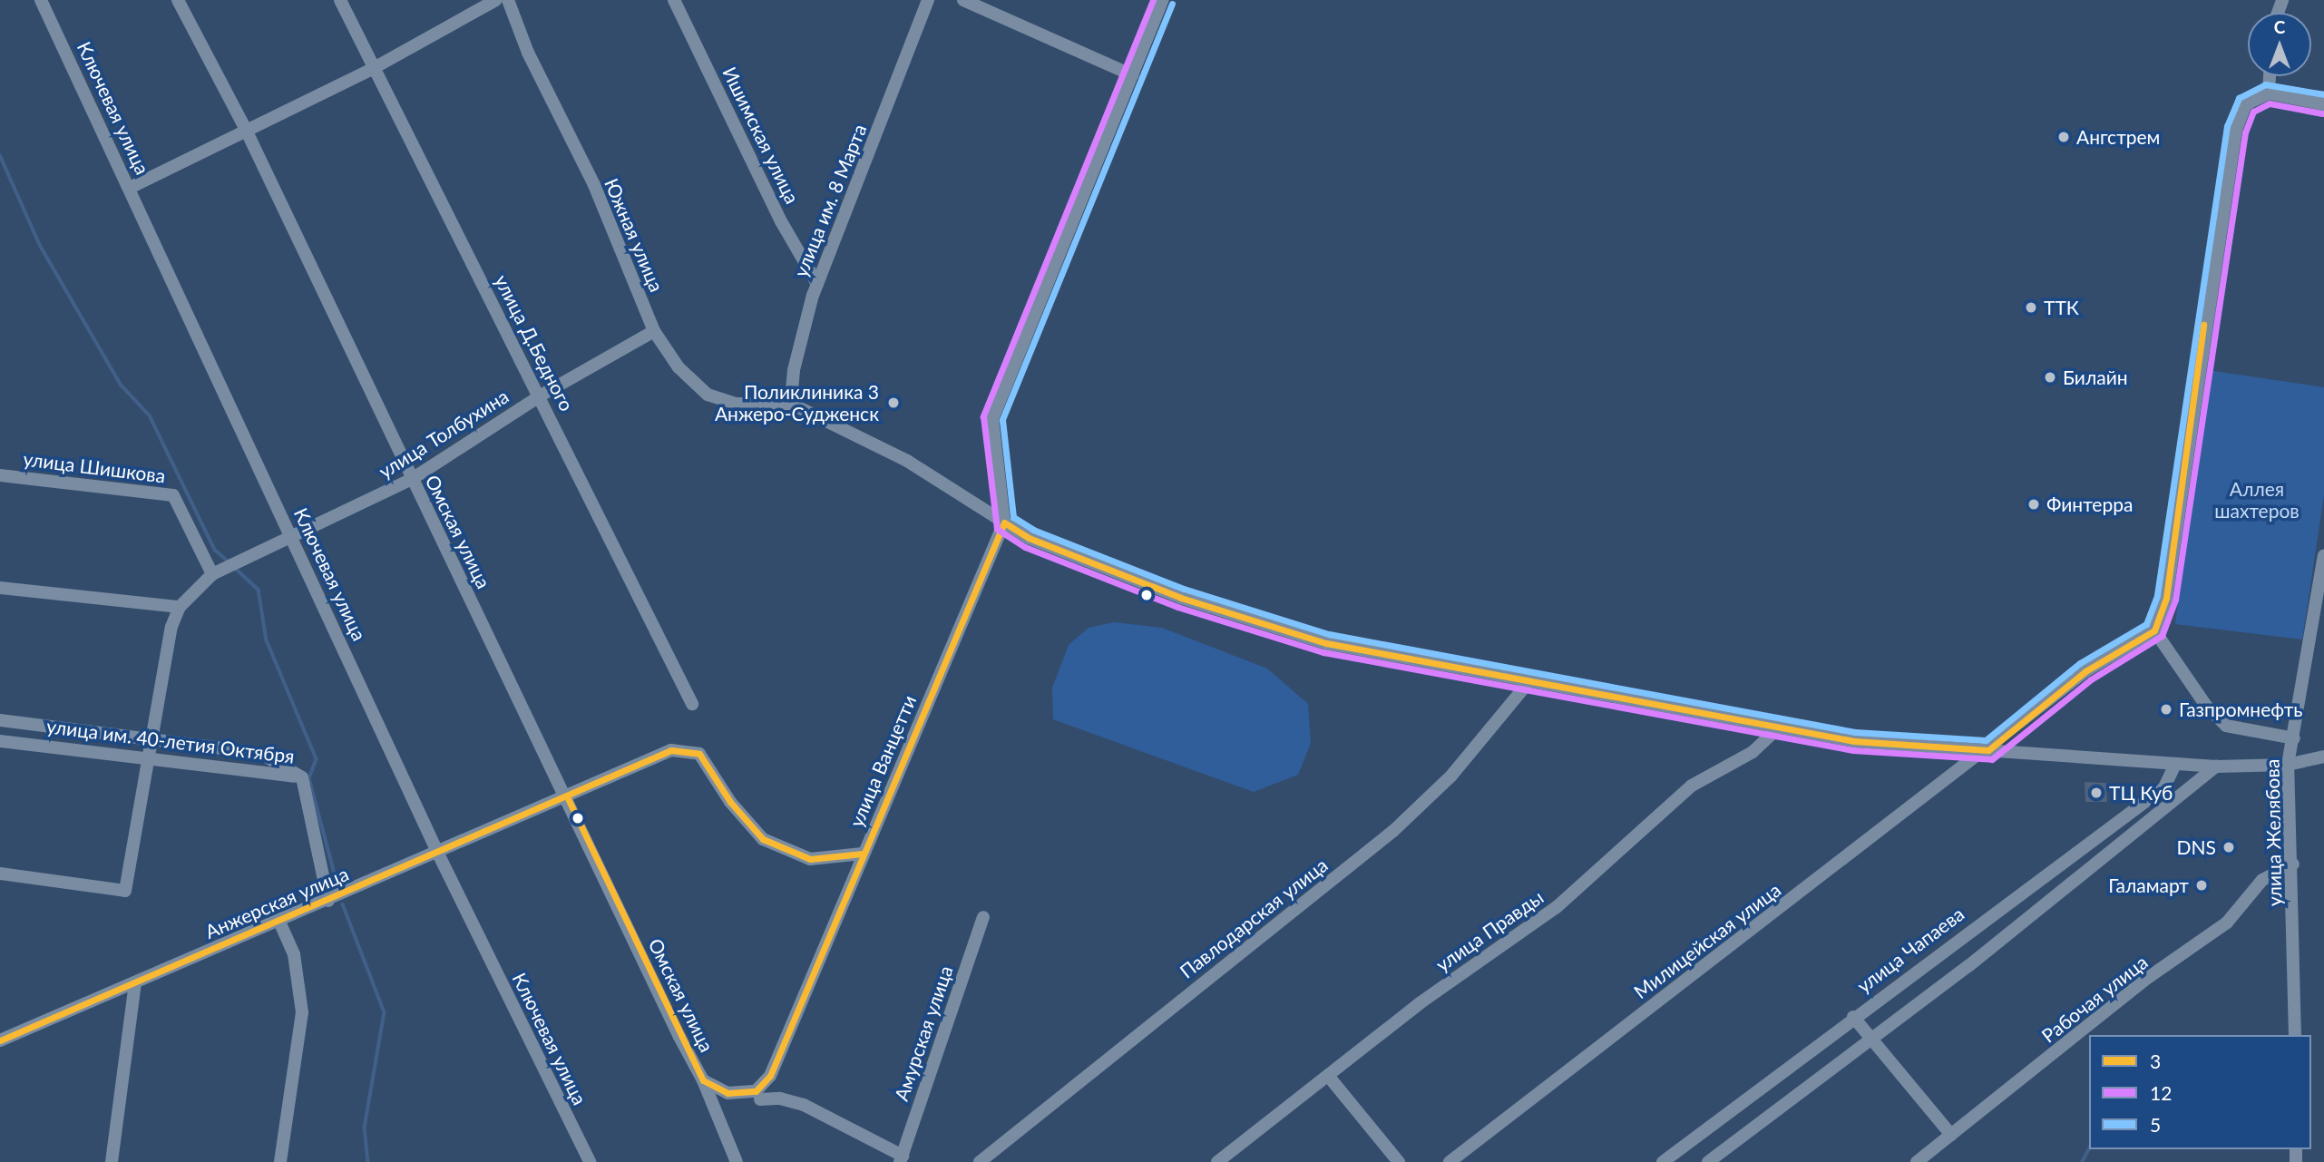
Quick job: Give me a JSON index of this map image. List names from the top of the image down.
{
  "streets": {
    "street": [
      "Ключевая улица",
      "Ишимская улица",
      "улица им. 8 Марта",
      "Южная улица",
      "улица Д.Бедного",
      "улица Толбухина",
      "улица Шишкова",
      "Омская улица",
      "улица им. 40-летия Октября",
      "улица Ванцетти",
      "улица Желябова",
      "Анжерская улица",
      "Павлодарская улица",
      "улица Правды",
      "Милицейская улица",
      "улица Чапаева",
      "Рабочая улица",
      "Амурская улица"
    ]
  },
  "crossings": [
    ["Ключевая улица", "улица Толбухина"],
    ["Ключевая улица", "Анжерская улица"],
    ["Ишимская улица", "улица им. 8 Марта"],
    ["улица им. 8 Марта", "Южная улица"],
    ["Южная улица", "улица Толбухина"],
    ["улица Д.Бедного", "улица Толбухина"],
    ["улица Толбухина", "улица Шишкова"],
    ["улица Толбухина", "Омская улица"],
    ["Омская улица", "улица Ванцетти"],
    ["Омская улица", "Анжерская улица"],
    ["улица Ванцетти", "Анжерская улица"],
    ["улица Желябова", "Рабочая улица"]
  ],
  "parks": ["Аллея шахтеров"],
  "places": [
    "Ангстрем",
    "ТТК",
    "Билайн",
    "Поликлиника 3 Анжеро-Судженск",
    "Финтерра",
    "Газпромнефть",
    "ТЦ Куб",
    "DNS",
    "Галамарт"
  ],
  "lines": ["transit line 12", "transit line 5", "transit line 3"],
  "legend": ["3", "12", "5"],
  "north": "top"
}
